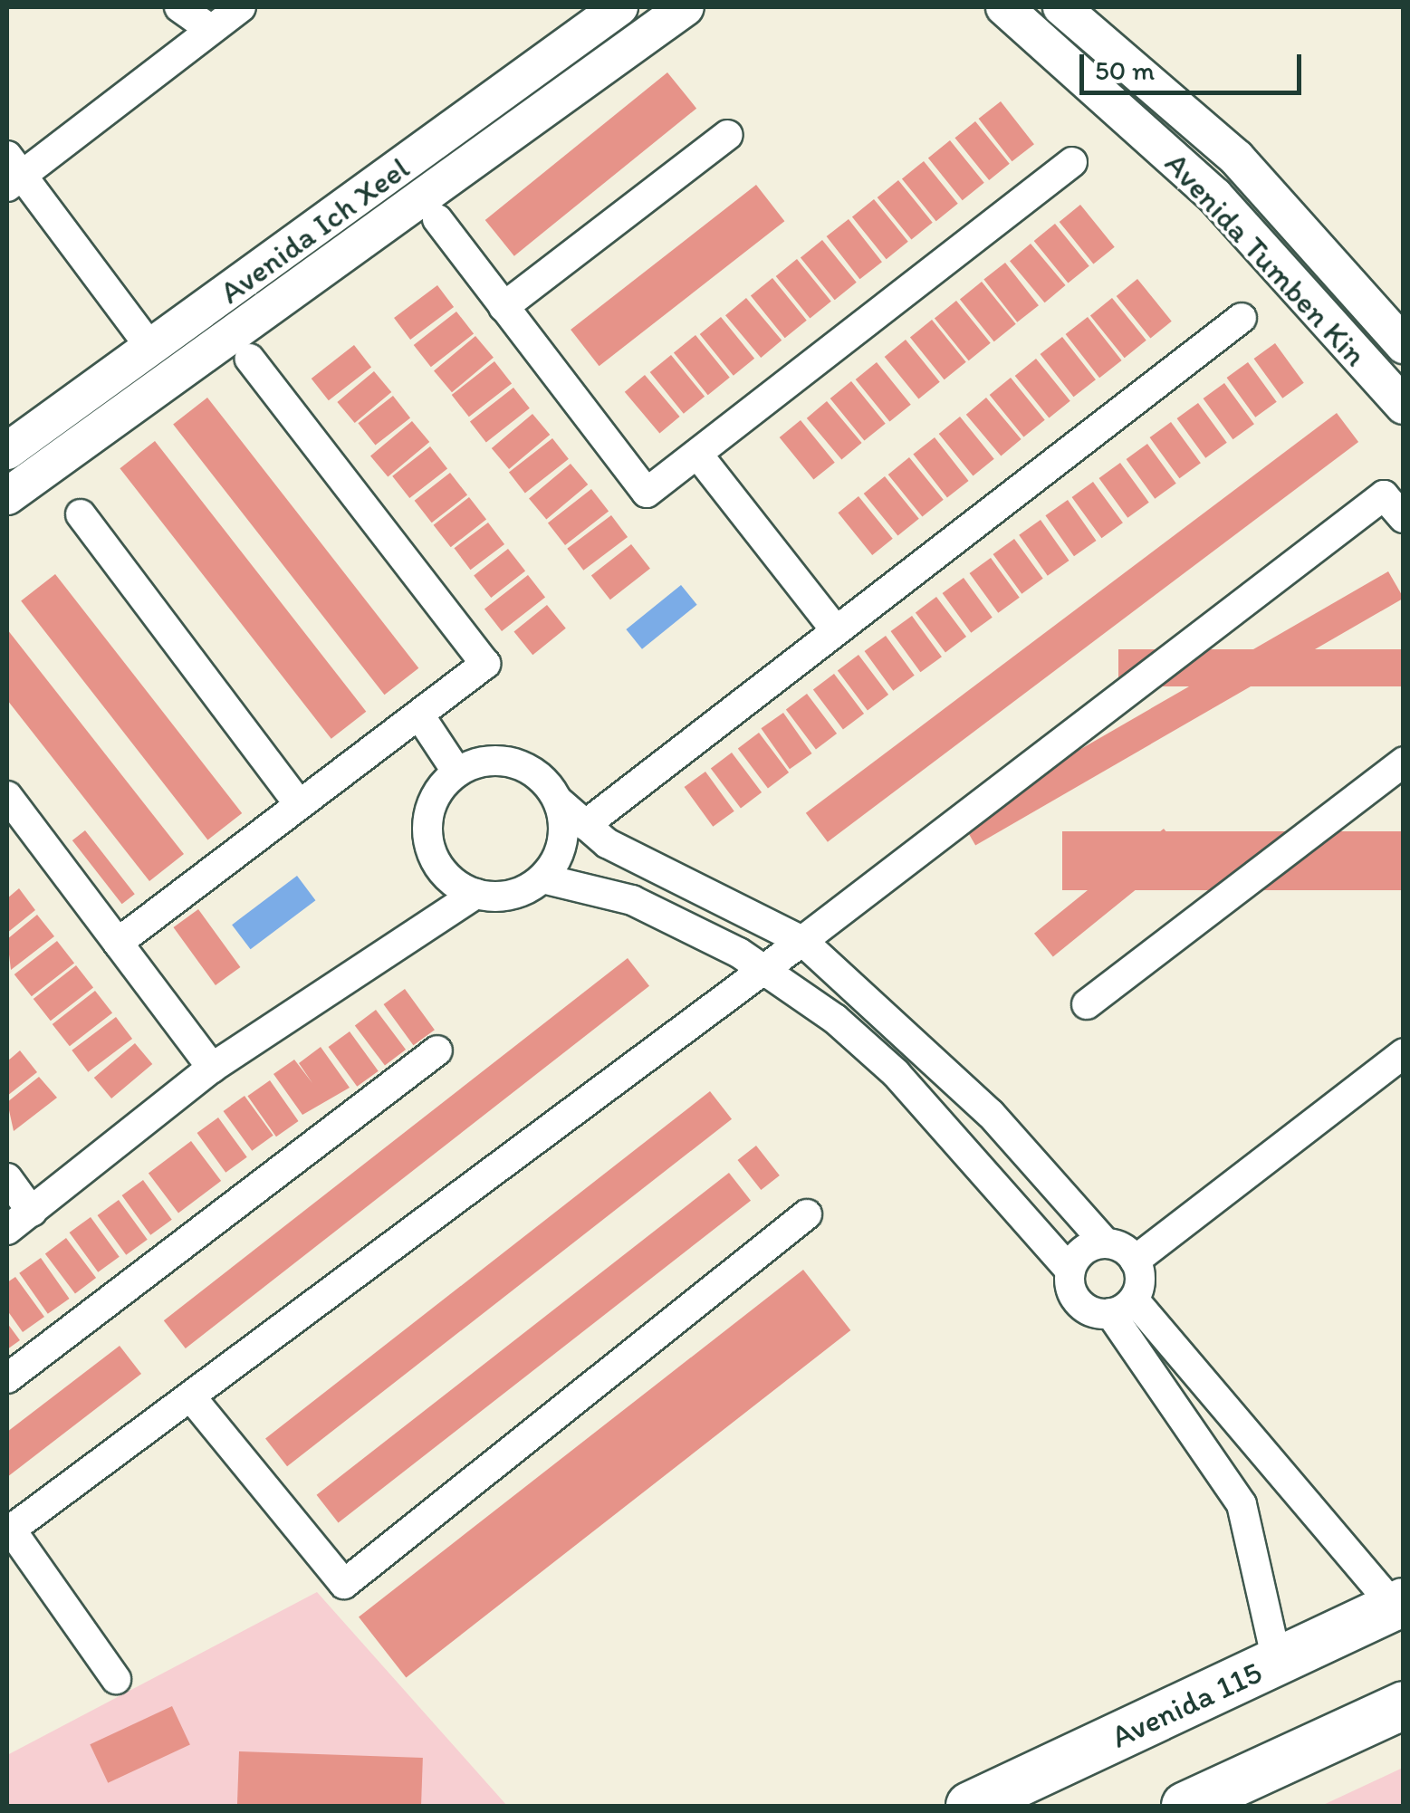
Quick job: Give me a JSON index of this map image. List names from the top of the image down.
{
  "streets": {
    "main road": ["Avenida 115"],
    "street": ["Avenida Ich Xeel", "Avenida Tumben Kin"]
  },
  "scale_bar": "50 m"
}
